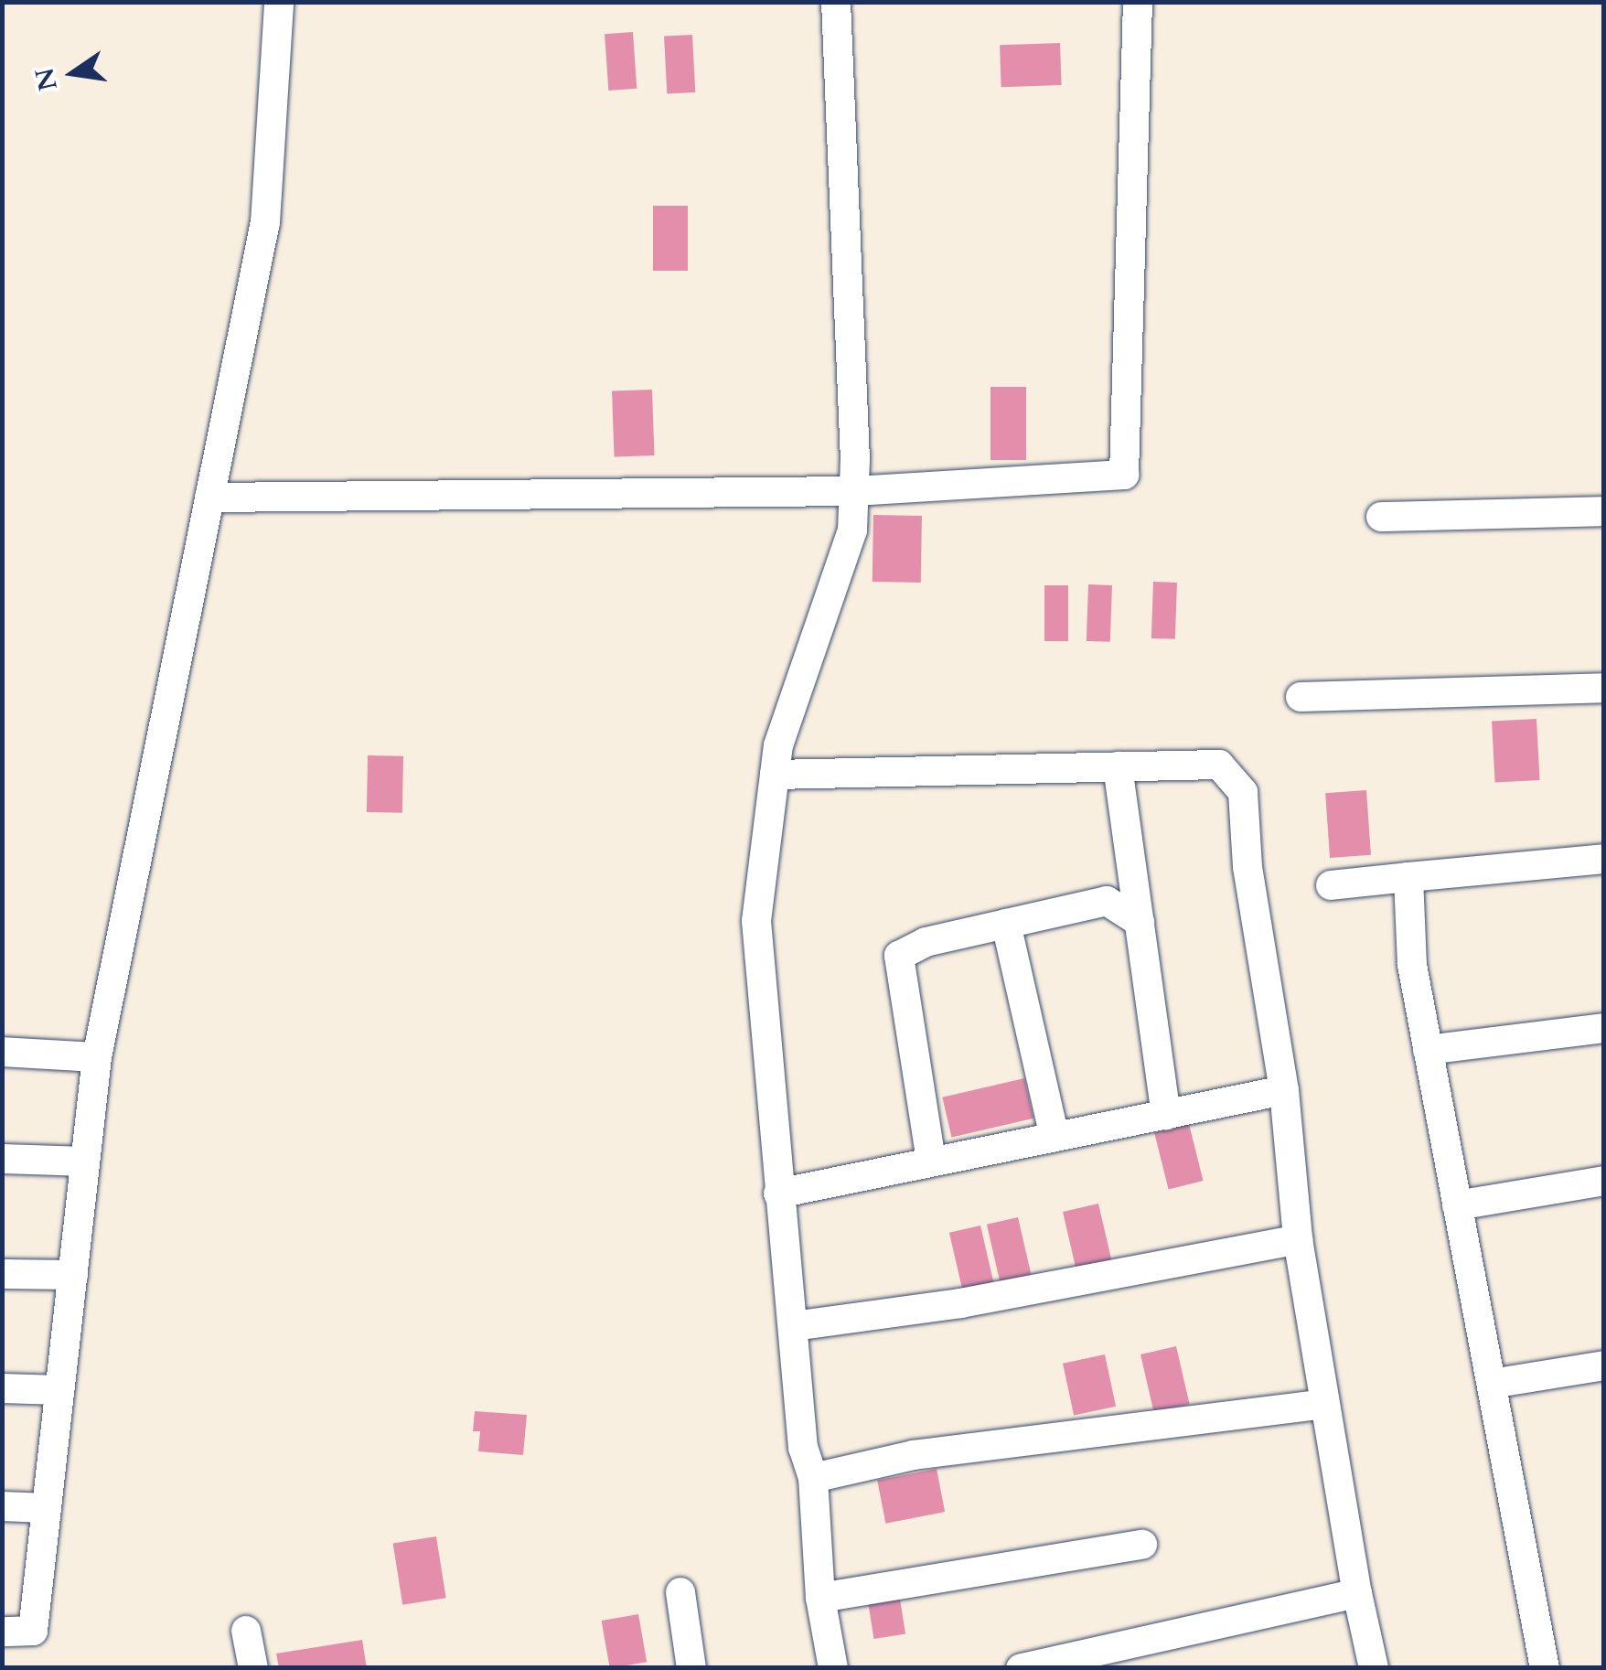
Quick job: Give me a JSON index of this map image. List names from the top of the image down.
{
  "north": "left"
}
